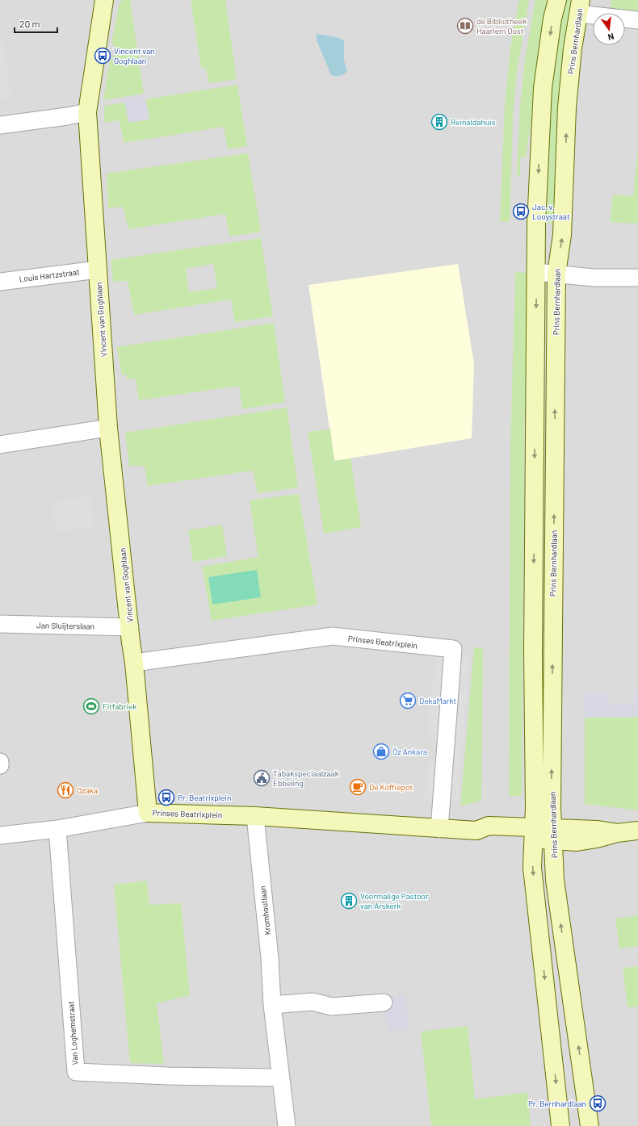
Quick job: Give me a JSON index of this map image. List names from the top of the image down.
{
  "streets": {
    "main road": ["Prins Bernhardlaan", "Vincent van Goghlaan", "Prinses Beatrixplein"],
    "street": [
      "Louis Hartzstraat",
      "Jan Sluijterslaan",
      "Kromhoutlaan",
      "Van Loghemstraat"
    ]
  },
  "crossings": [
    ["Louis Hartzstraat", "Vincent van Goghlaan"],
    ["Vincent van Goghlaan", "Jan Sluijterslaan"],
    ["Vincent van Goghlaan", "Prinses Beatrixplein"],
    ["Jan Sluijterslaan", "Prinses Beatrixplein"],
    ["Prinses Beatrixplein", "Kromhoutlaan"],
    ["Prinses Beatrixplein", "Van Loghemstraat"],
    ["Kromhoutlaan", "Van Loghemstraat"]
  ],
  "places": {
    "library": ["de Bibliotheek Haarlem Oost"],
    "bus stop": [
      "Vincent van Goghlaan",
      "Jac. v. Looystraat",
      "Pr. Beatrixplein",
      "Pr. Bernhardlaan"
    ],
    "building": ["Reinaldahuis", "Voormalige Pastoor van Arskerk"],
    "supermarket": ["DekaMarkt"],
    "sports": ["Fitfabriek"],
    "shop": ["Öz Ankara"],
    "public building": ["Tabakspeciaalzaak Ebbeling"],
    "cafe": ["De Koffiepot"],
    "restaurant": ["Ozaka"]
  },
  "scale_bar": "20 m",
  "north": "bottom"
}
